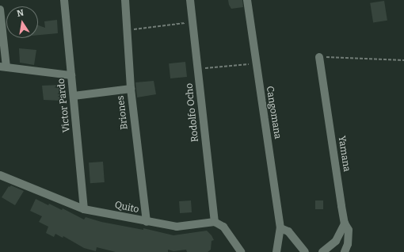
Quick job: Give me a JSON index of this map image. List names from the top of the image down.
{
  "streets": {
    "street": [
      "Victor Pardo",
      "Briones",
      "Rodolfo Ocho",
      "Cangomana",
      "Yamana",
      "Quito"
    ]
  },
  "crossings": [
    ["Victor Pardo", "Quito"],
    ["Briones", "Quito"],
    ["Rodolfo Ocho", "Quito"]
  ],
  "north": "top"
}
